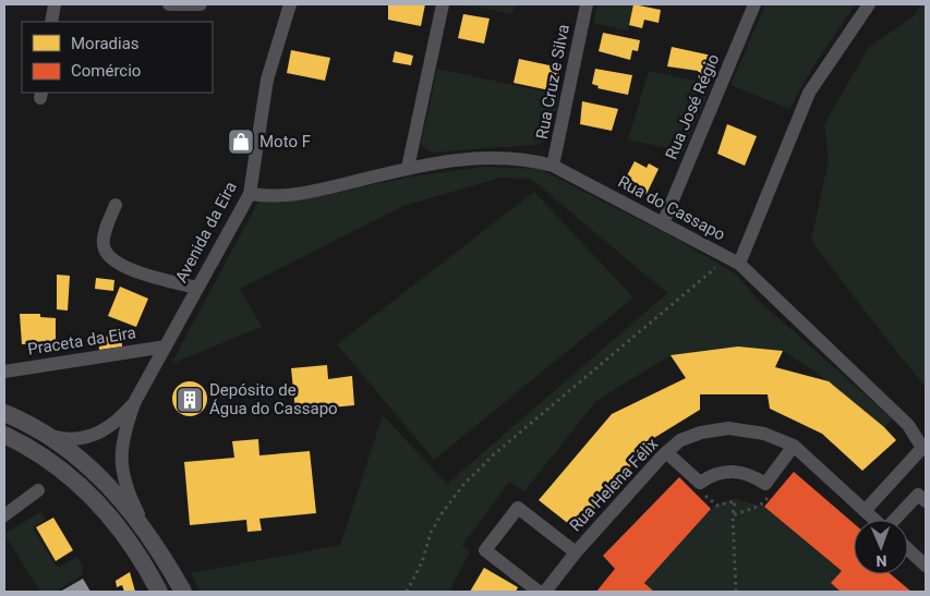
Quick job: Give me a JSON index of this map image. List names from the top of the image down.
{
  "streets": {
    "street": [
      "Rua Cruz e Silva",
      "Rua José Régio",
      "Rua do Cassapo",
      "Avenida da Eira",
      "Praceta da Eira",
      "Rua Helena Félix"
    ]
  },
  "crossings": [
    ["Rua Cruz e Silva", "Rua do Cassapo"],
    ["Rua José Régio", "Rua do Cassapo"],
    ["Rua do Cassapo", "Avenida da Eira"],
    ["Rua do Cassapo", "Rua Helena Félix"],
    ["Avenida da Eira", "Praceta da Eira"]
  ],
  "places": {
    "shop": ["Moto F"],
    "building": ["Depósito de Água do Cassapo"]
  },
  "legend": ["Moradias", "Comércio"],
  "north": "bottom"
}
